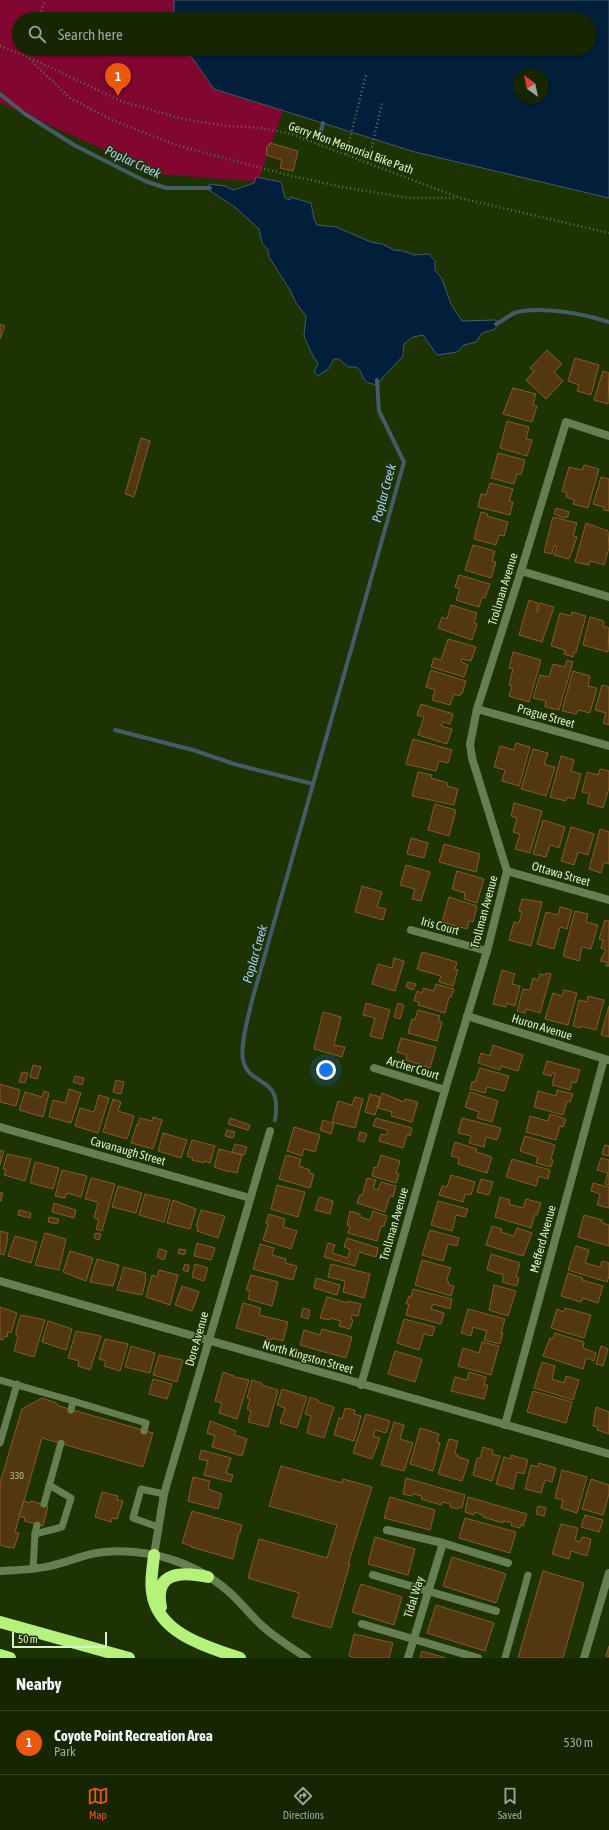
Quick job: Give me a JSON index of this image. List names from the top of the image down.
{
  "streets": {
    "street": [
      "Trollman Avenue",
      "Prague Street",
      "Ottawa Street",
      "Iris Court",
      "Huron Avenue",
      "Archer Court",
      "Cavanaugh Street",
      "Mefferd Avenue",
      "Dore Avenue",
      "North Kingston Street",
      "Tidal Way"
    ],
    "path": ["Gerry Mon Memorial Bike Path"]
  },
  "crossings": [
    ["Trollman Avenue", "Prague Street"],
    ["Trollman Avenue", "Ottawa Street"],
    ["Trollman Avenue", "Iris Court"],
    ["Trollman Avenue", "Huron Avenue"],
    ["Trollman Avenue", "Archer Court"],
    ["Trollman Avenue", "North Kingston Street"],
    ["Huron Avenue", "Mefferd Avenue"],
    ["Cavanaugh Street", "Dore Avenue"],
    ["Mefferd Avenue", "North Kingston Street"],
    ["Dore Avenue", "North Kingston Street"]
  ],
  "water": ["Poplar Creek"],
  "house_numbers": ["330"],
  "scale_bar": "50 m",
  "north": "top left",
  "page": {
    "search": "Search here",
    "pins": "1",
    "scale": "50 m",
    "heading": "Nearby",
    "list": [
      {
        "mark": "1",
        "name": "Coyote Point Recreation Area",
        "note": "Park",
        "value": "530 m"
      }
    ],
    "nav": ["Map", "Directions", "Saved"]
  }
}
